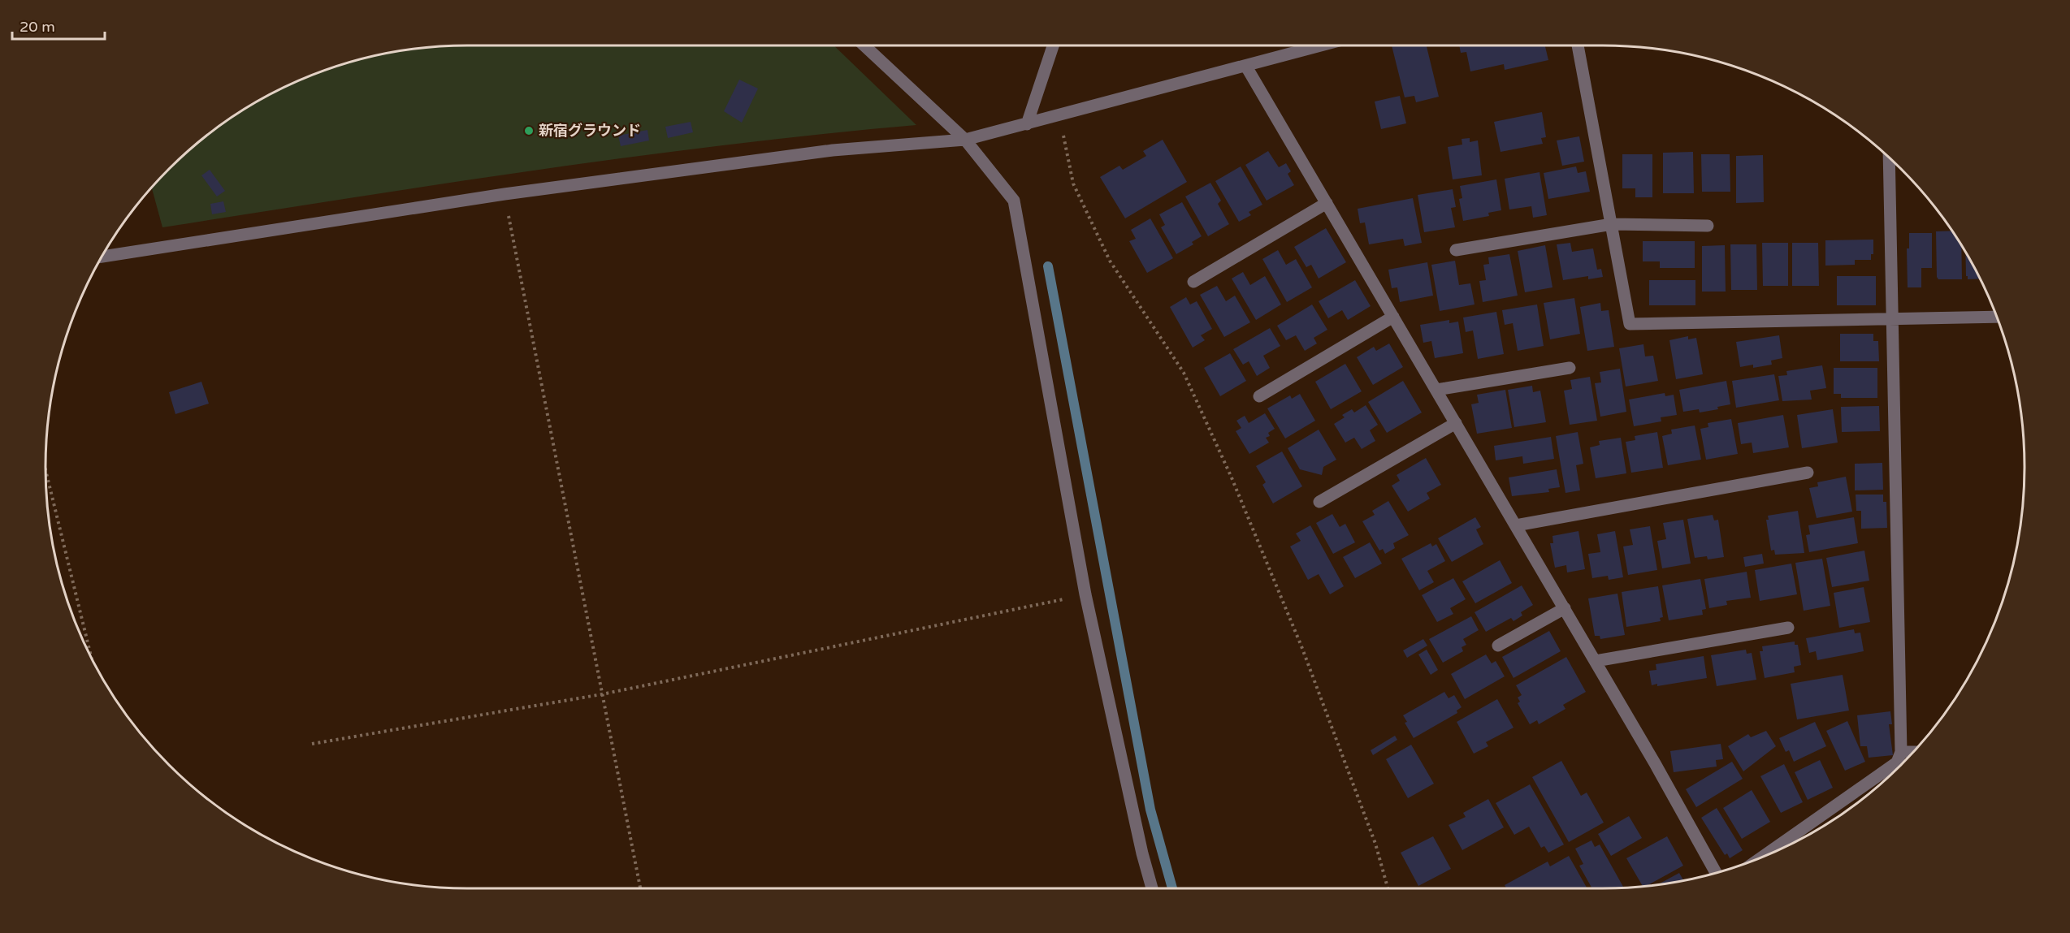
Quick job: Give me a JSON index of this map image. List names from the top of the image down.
{
  "places": ["新宿グラウンド"],
  "scale_bar": "20 m"
}
